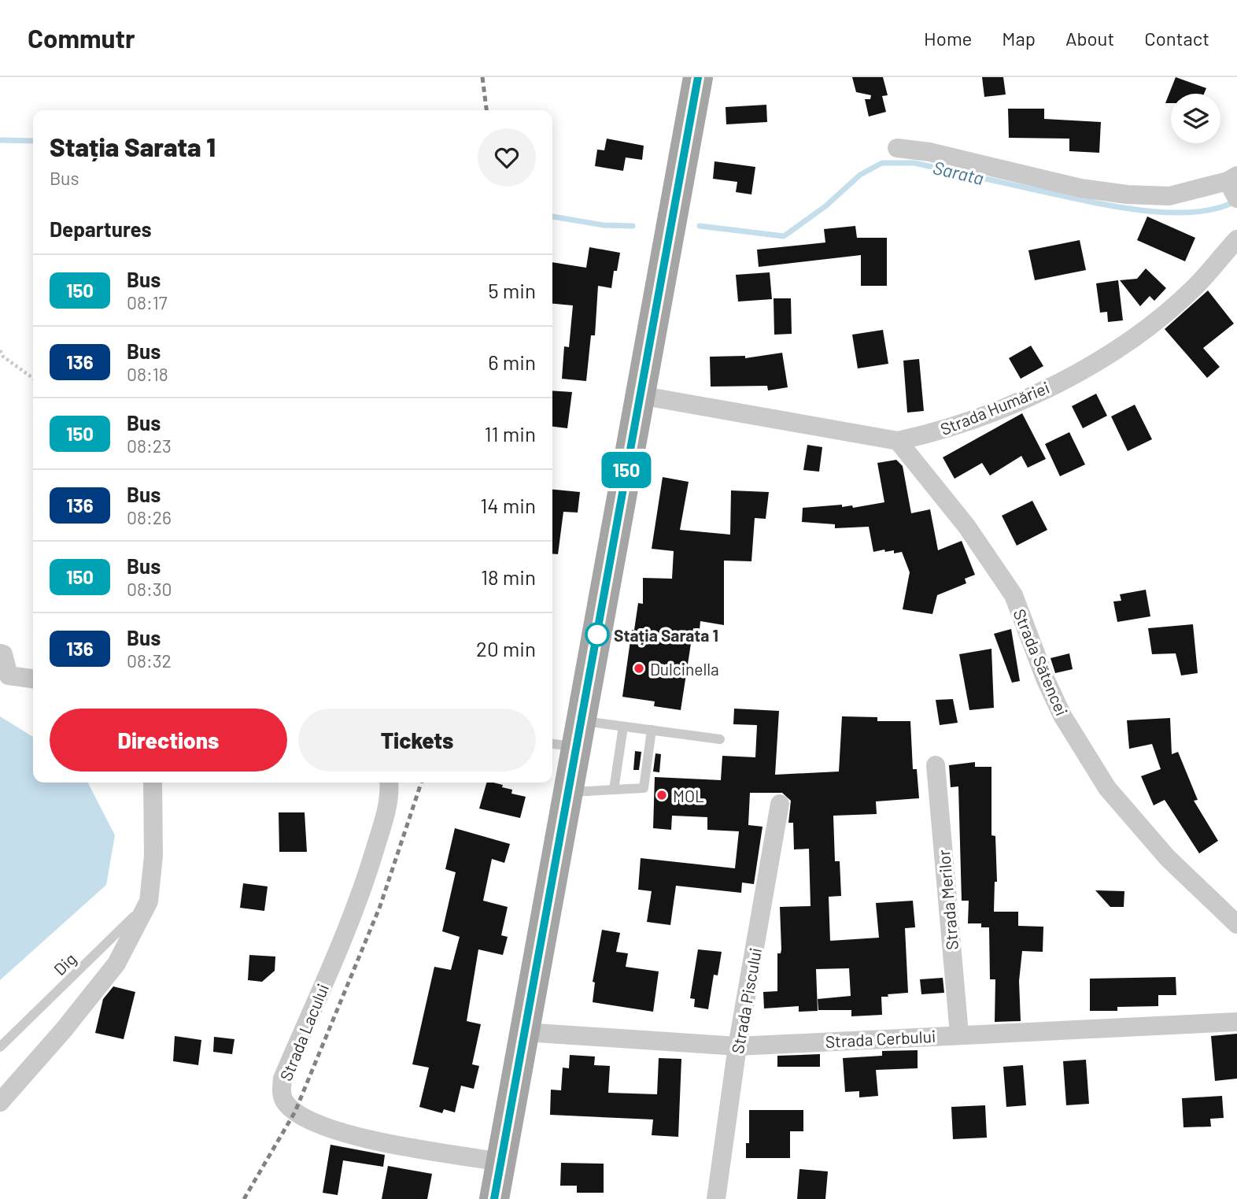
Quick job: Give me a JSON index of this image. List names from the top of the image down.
{
  "streets": {
    "street": [
      "Strada Humăriei",
      "Strada Sătencei",
      "Strada Merilor",
      "Strada Piscului",
      "Strada Lacului",
      "Strada Cerbului"
    ],
    "lane": ["Dig"]
  },
  "crossings": [
    ["Strada Humăriei", "Strada Sătencei"],
    ["Strada Merilor", "Strada Cerbului"],
    ["Strada Piscului", "Strada Cerbului"]
  ],
  "water": ["Sarata"],
  "places": ["Stația Sarata 1", "Dulcinella", "MOL"],
  "lines": ["bus line 150"],
  "page": {
    "header": "Commutr",
    "nav": [
      "Home",
      "Map",
      "About",
      "Contact"
    ],
    "on_map": "150",
    "heading": [
      ["Stația Sarata 1", "Bus"],
      "Departures"
    ],
    "list": [
      {
        "mark": "150",
        "name": "Bus",
        "note": "08:17",
        "value": "5 min"
      },
      {
        "mark": "136",
        "name": "Bus",
        "note": "08:18",
        "value": "6 min"
      },
      {
        "mark": "150",
        "name": "Bus",
        "note": "08:23",
        "value": "11 min"
      },
      {
        "mark": "136",
        "name": "Bus",
        "note": "08:26",
        "value": "14 min"
      },
      {
        "mark": "150",
        "name": "Bus",
        "note": "08:30",
        "value": "18 min"
      },
      {
        "mark": "136",
        "name": "Bus",
        "note": "08:32",
        "value": "20 min"
      }
    ],
    "buttons": ["Directions", "Tickets"]
  }
}
